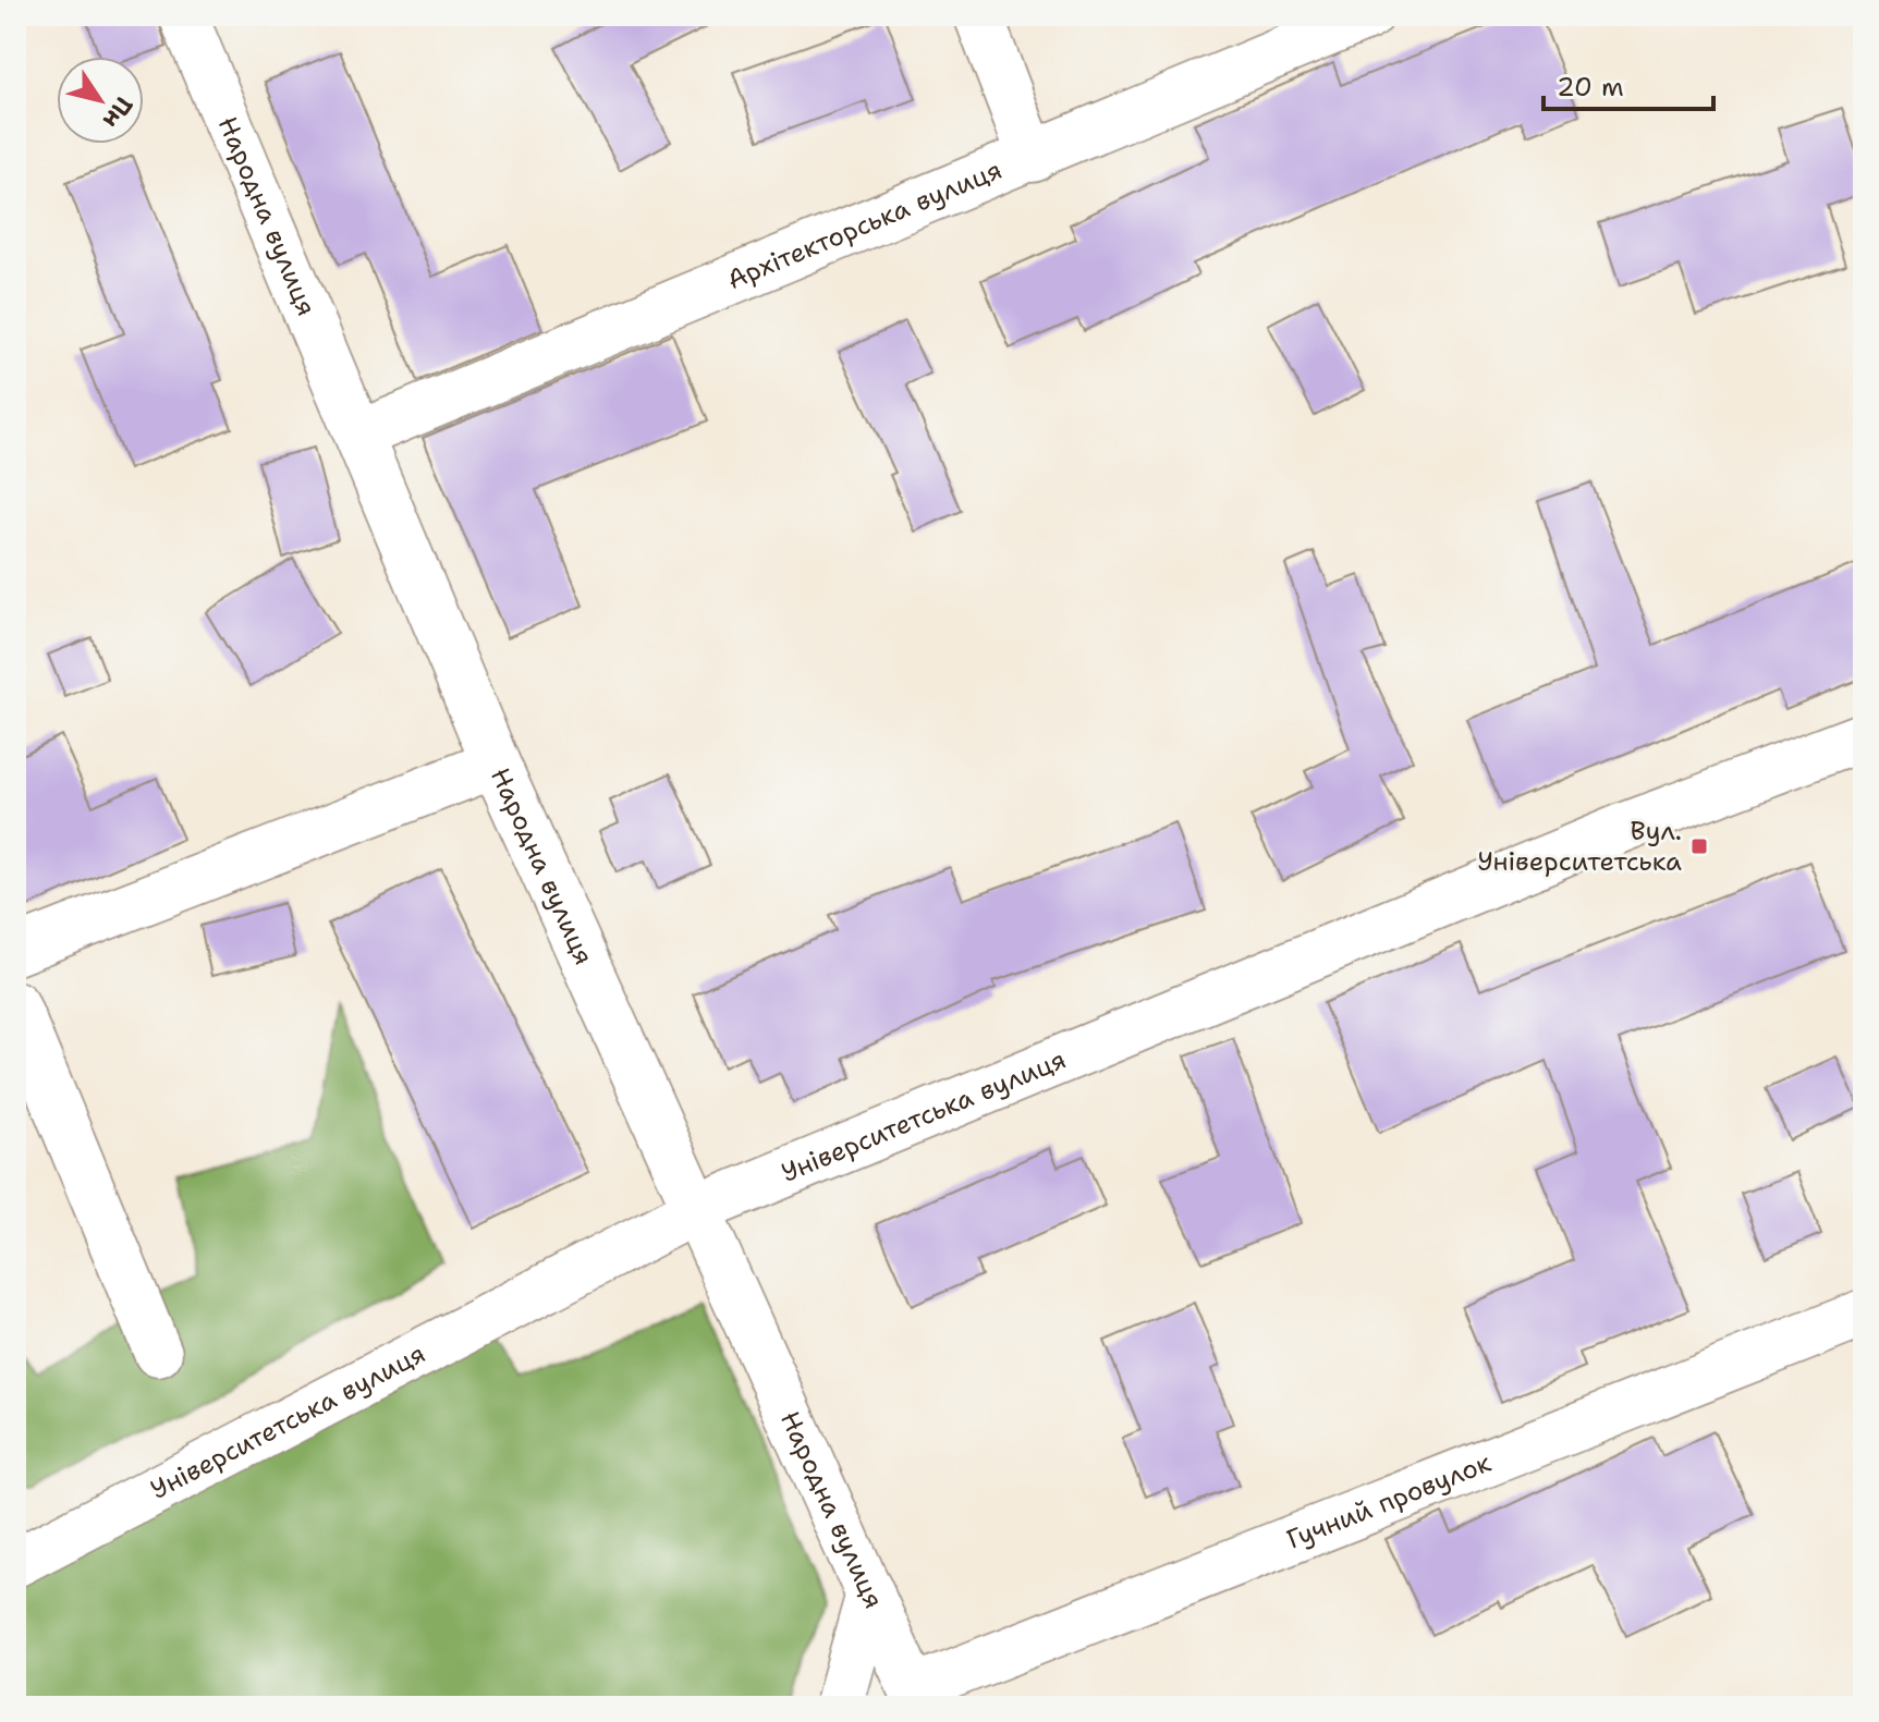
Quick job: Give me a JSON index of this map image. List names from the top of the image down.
{
  "streets": {
    "street": [
      "Народна вулиця",
      "Архітекторська вулиця",
      "Університетська вулиця",
      "Гучний провулок"
    ]
  },
  "crossings": [
    ["Народна вулиця", "Архітекторська вулиця"],
    ["Народна вулиця", "Університетська вулиця"],
    ["Народна вулиця", "Гучний провулок"]
  ],
  "places": {
    "transit": ["Вул. Університетська"]
  },
  "scale_bar": "20 m",
  "north": "bottom right"
}
